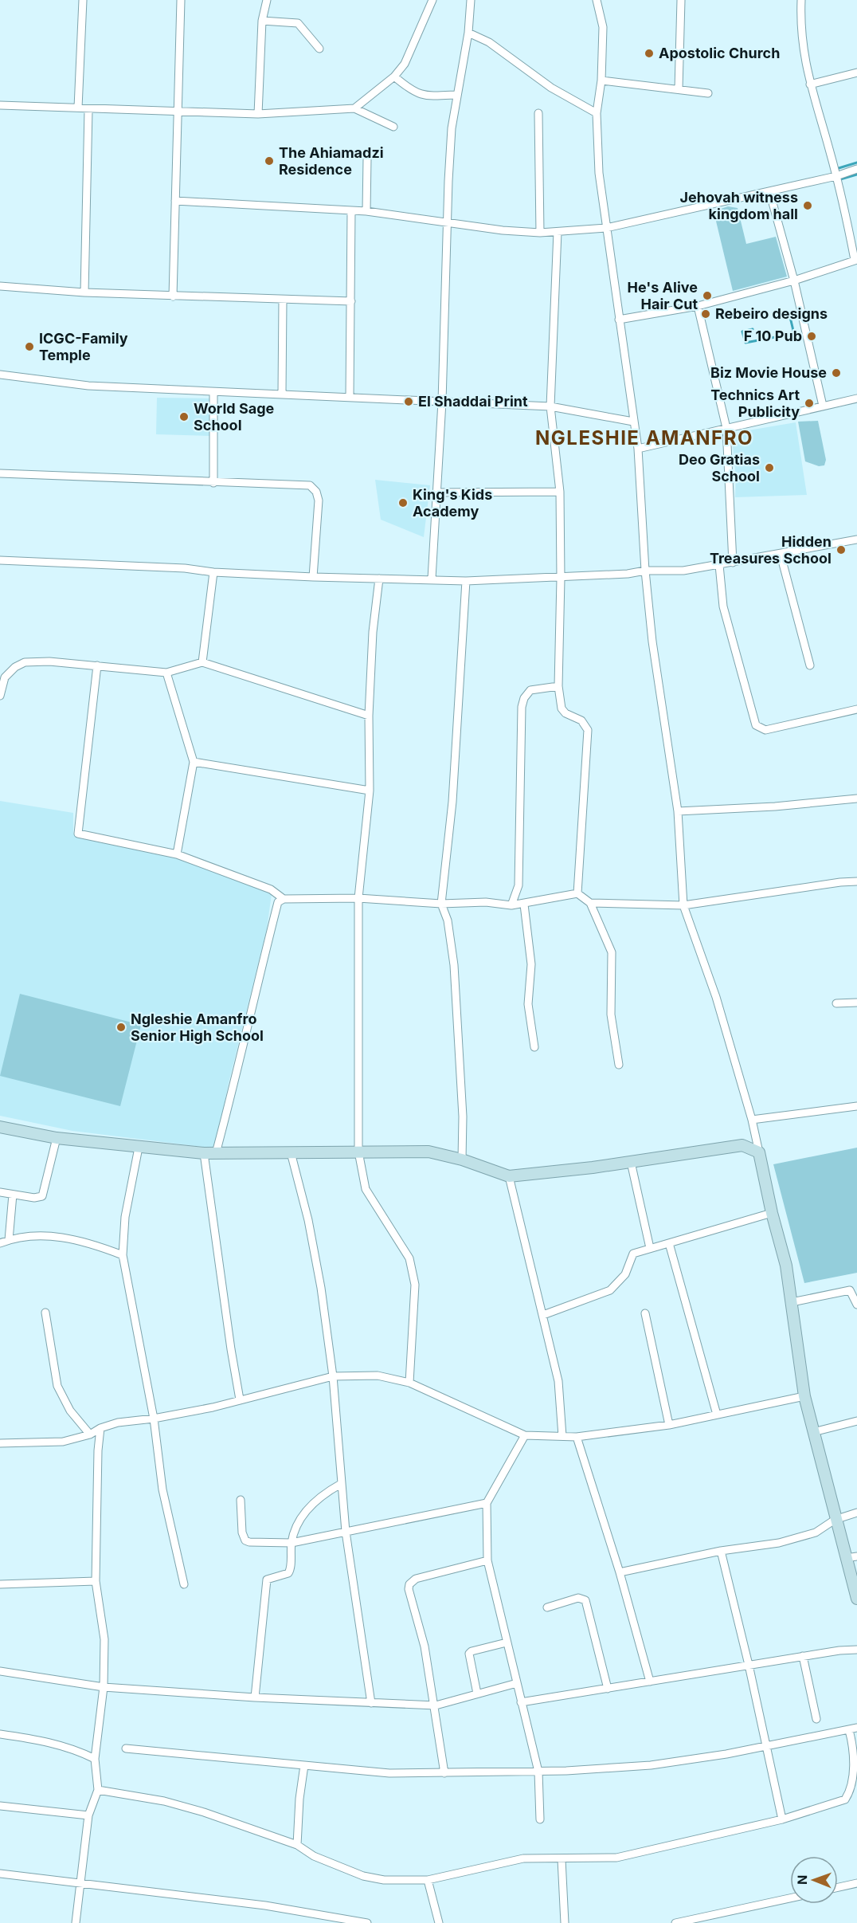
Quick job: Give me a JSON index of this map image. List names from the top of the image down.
{
  "districts": ["NGLESHIE AMANFRO"],
  "places": [
    "Apostolic Church",
    "The Ahiamadzi Residence",
    "Jehovah witness kingdom hall",
    "He's Alive Hair Cut",
    "Rebeiro designs",
    "F 10 Pub",
    "ICGC-Family Temple",
    "Biz Movie House",
    "El Shaddai Print",
    "Technics Art Publicity",
    "World Sage School",
    "Deo Gratias School",
    "King's Kids Academy",
    "Hidden Treasures School",
    "Ngleshie Amanfro Senior High School"
  ],
  "north": "left"
}
